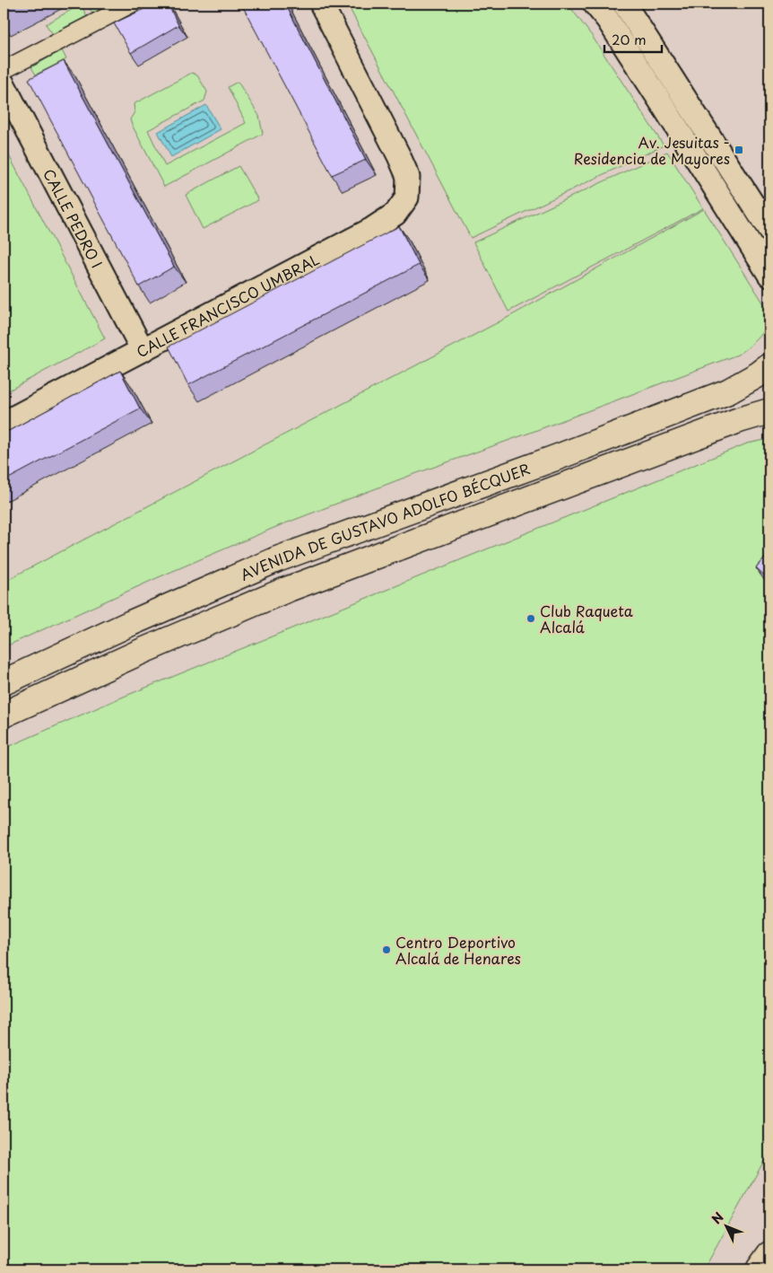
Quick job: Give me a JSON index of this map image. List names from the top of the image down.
{
  "streets": {
    "main road": ["AVENIDA DE GUSTAVO ADOLFO BÉCQUER"],
    "street": ["CALLE PEDRO I", "CALLE FRANCISCO UMBRAL"]
  },
  "crossings": [
    ["CALLE PEDRO I", "CALLE FRANCISCO UMBRAL"]
  ],
  "places": {
    "transit": ["Av. Jesuitas - Residencia de Mayores"],
    "other": ["Club Raqueta Alcalá", "Centro Deportivo Alcalá de Henares"]
  },
  "scale_bar": "20 m",
  "north": "top left"
}
